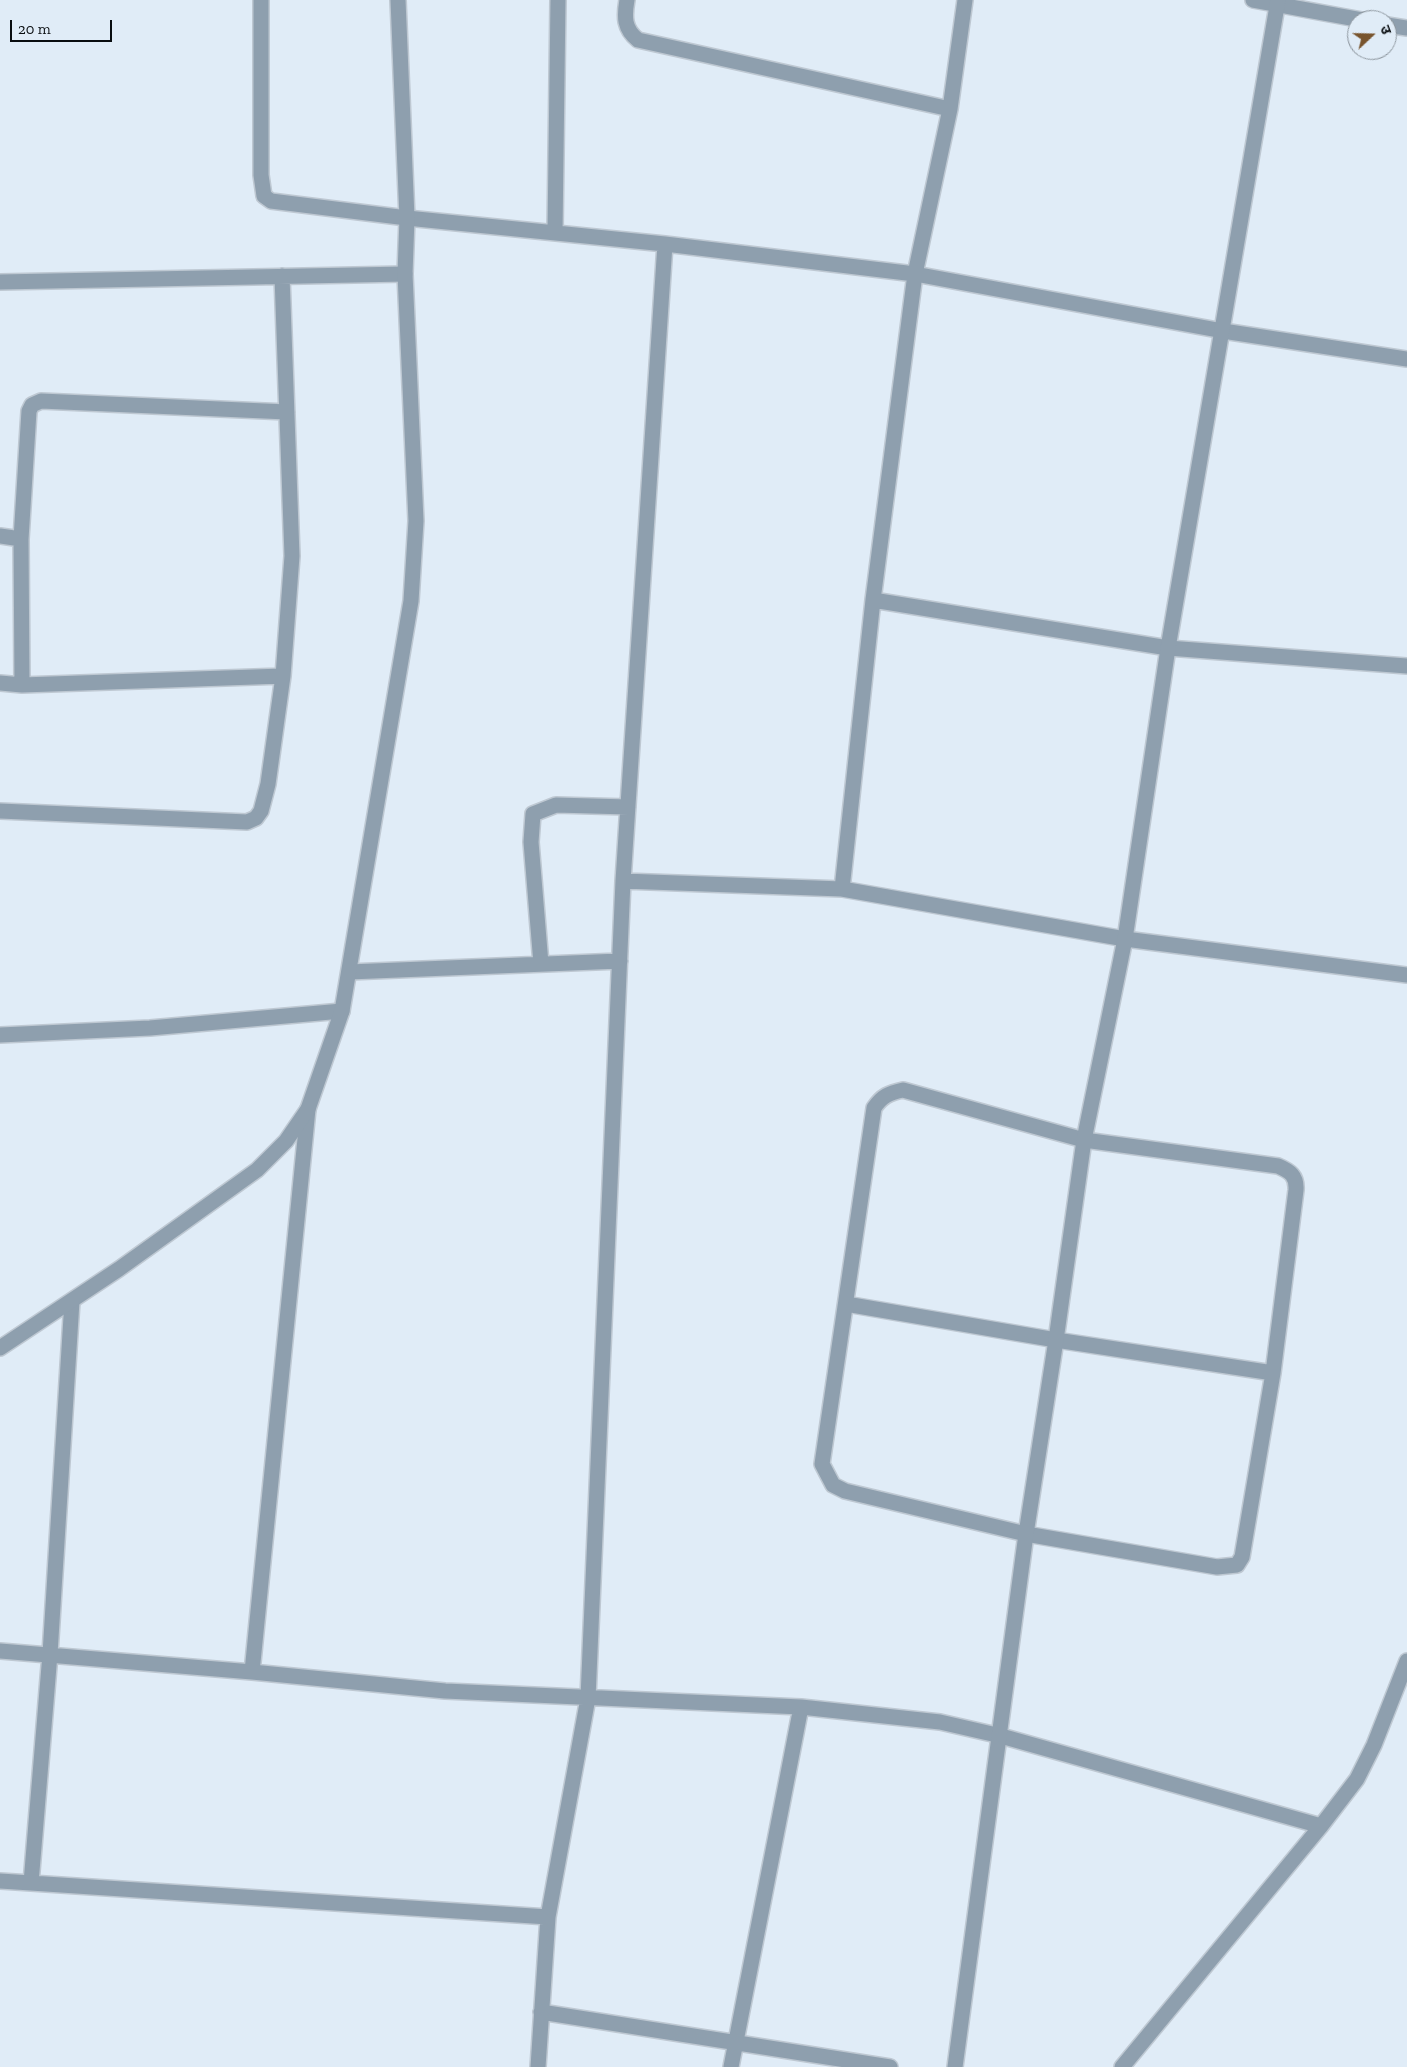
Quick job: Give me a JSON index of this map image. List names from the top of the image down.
{
  "scale_bar": "20 m",
  "north": "right"
}
